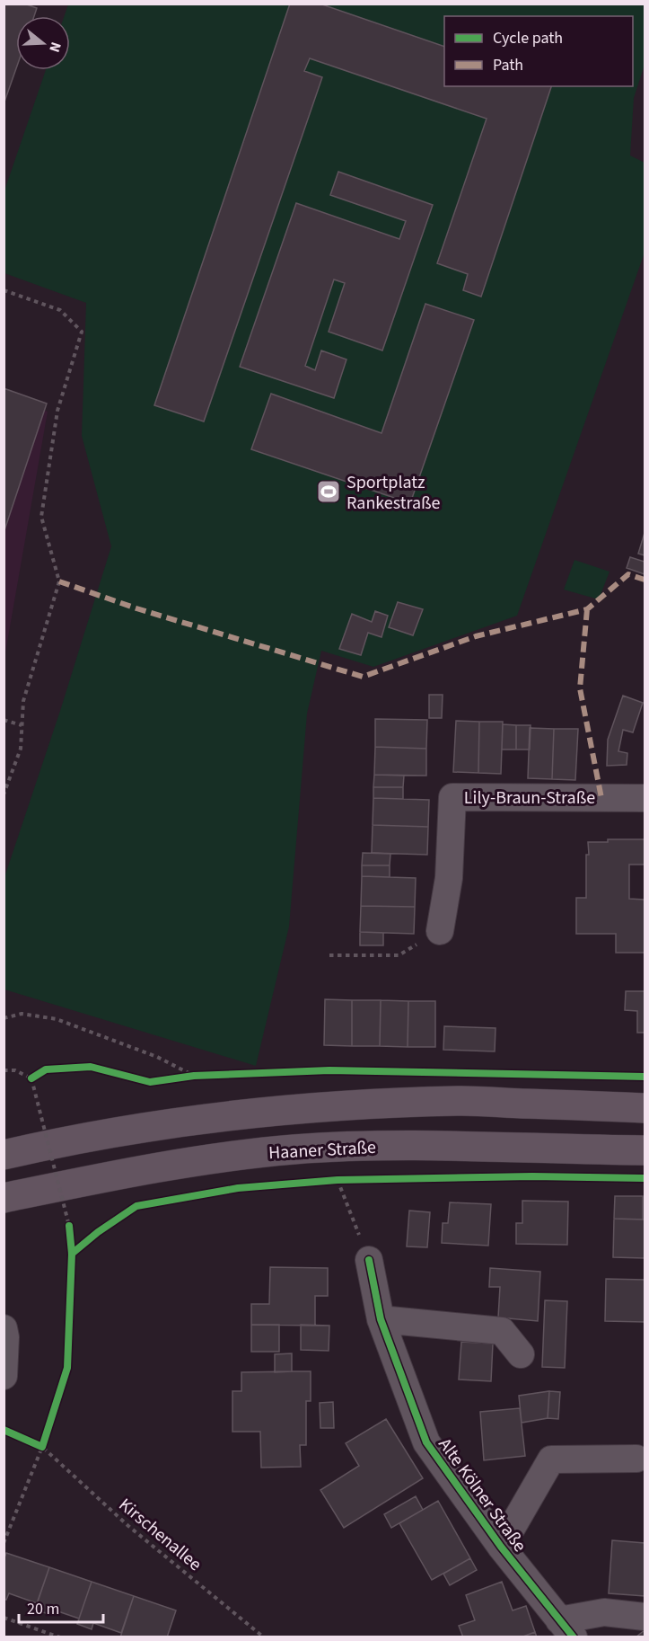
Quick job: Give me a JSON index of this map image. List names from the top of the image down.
{
  "streets": {
    "main road": ["Haaner Straße"],
    "street": ["Lily-Braun-Straße", "Alte Kölner Straße"],
    "path": ["Kirschenallee"]
  },
  "places": {
    "sports": ["Sportplatz Rankestraße"]
  },
  "legend": ["Cycle path", "Path"],
  "scale_bar": "20 m",
  "north": "right"
}
